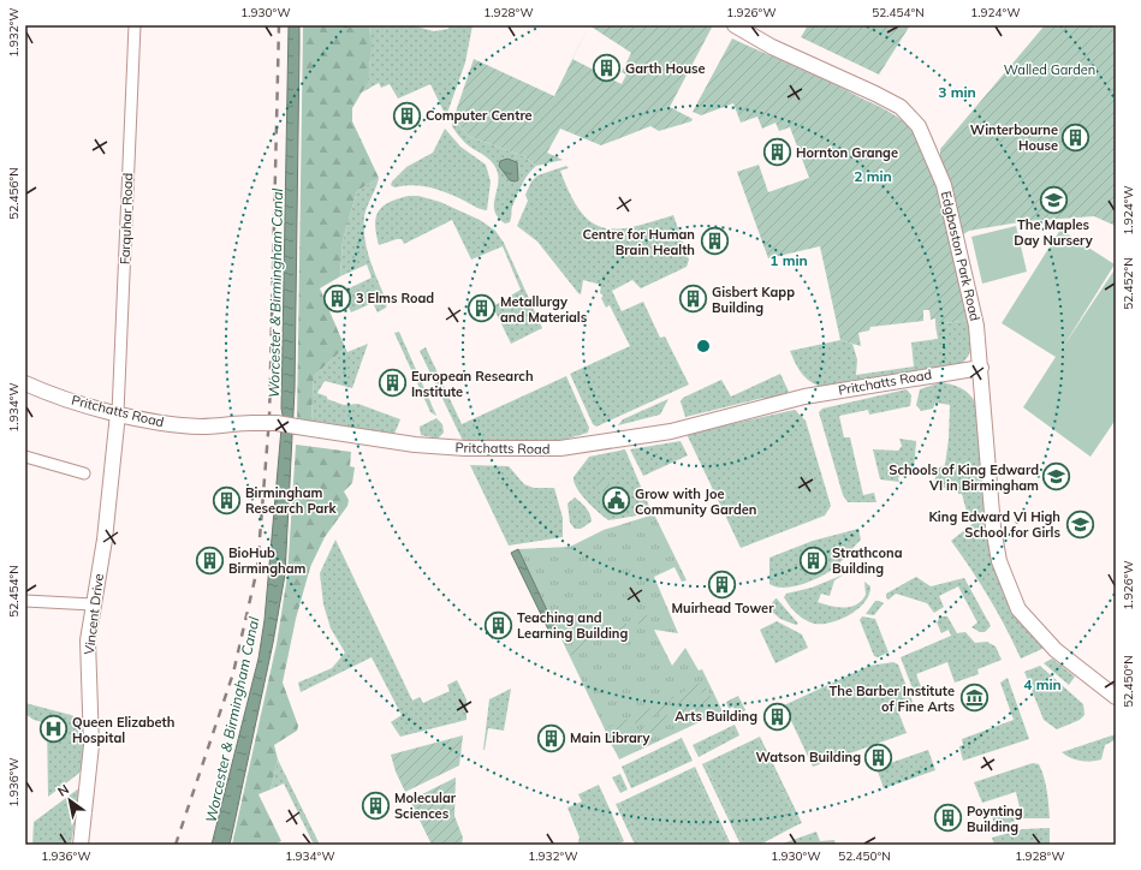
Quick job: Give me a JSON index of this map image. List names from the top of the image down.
{
  "streets": {
    "street": [
      "Farquhar Road",
      "Edgbaston Park Road",
      "Pritchatts Road",
      "Vincent Drive"
    ]
  },
  "crossings": [
    ["Farquhar Road", "Pritchatts Road"],
    ["Farquhar Road", "Vincent Drive"],
    ["Edgbaston Park Road", "Pritchatts Road"],
    ["Pritchatts Road", "Vincent Drive"]
  ],
  "water": ["Worcester & Birmingham Canal"],
  "parks": ["Walled Garden"],
  "places": {
    "building": [
      "Garth House",
      "Computer Centre",
      "Winterbourne House",
      "Hornton Grange",
      "Centre for Human Brain Health",
      "3 Elms Road",
      "Gisbert Kapp Building",
      "Metallurgy and Materials",
      "European Research Institute",
      "Birmingham Research Park",
      "BioHub Birmingham",
      "Strathcona Building",
      "Muirhead Tower",
      "Teaching and Learning Building",
      "Arts Building",
      "Main Library",
      "Watson Building",
      "Molecular Sciences",
      "Poynting Building"
    ],
    "school or university": ["The Maples Day Nursery", "Schools of King Edward VI in Birmingham", "King Edward VI High School for Girls"],
    "public building": ["Grow with Joe Community Garden"],
    "museum": ["The Barber Institute of Fine Arts"],
    "hospital": ["Queen Elizabeth Hospital"]
  },
  "north": "top left",
  "coordinates": [
    "1.930°W",
    "1.928°W",
    "1.926°W",
    "52.454°N",
    "1.924°W",
    "1.932°W",
    "52.456°N",
    "52.452°N",
    "1.934°W",
    "52.450°N",
    "1.936°W"
  ],
  "rings": [
    "3 min",
    "2 min",
    "1 min",
    "4 min"
  ]
}
